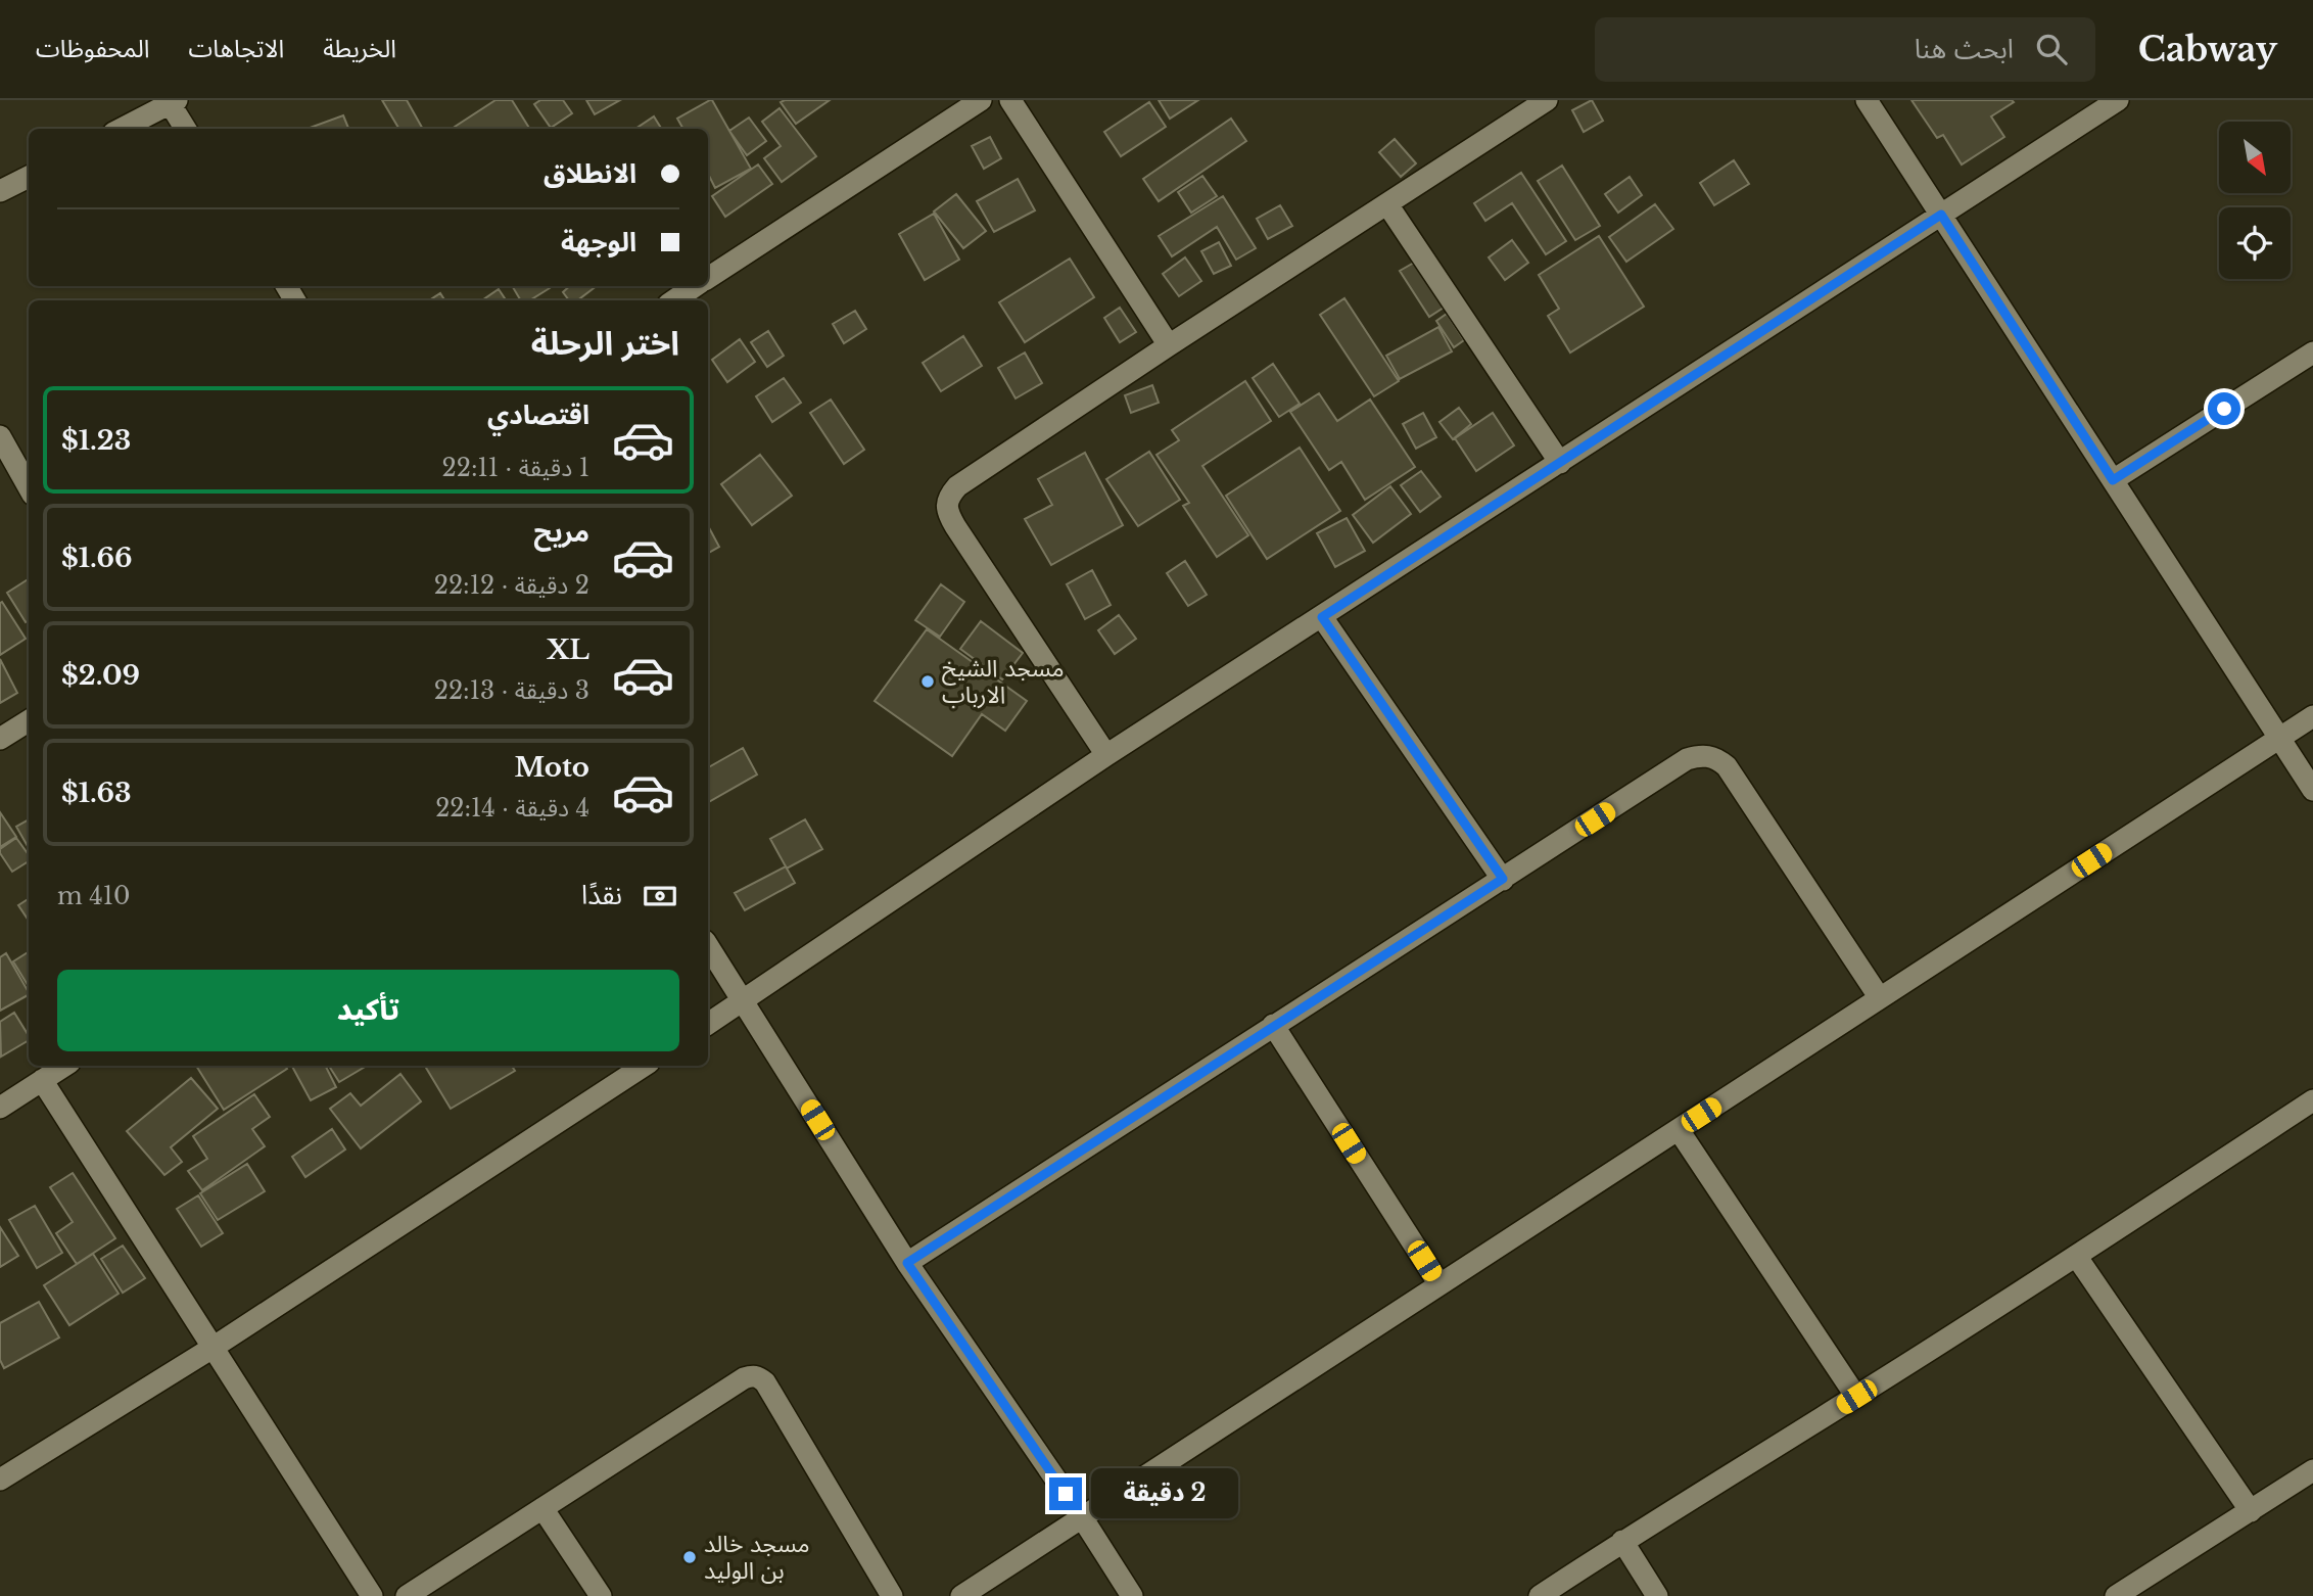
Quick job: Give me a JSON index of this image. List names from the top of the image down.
{
  "places": ["مسجد الشيخ الارباب", "مسجد خالد بن الوليد"],
  "north": "bottom right",
  "page": {
    "header": "Cabway",
    "search": "ابحث هنا",
    "nav": ["الخريطة", "الاتجاهات", "المحفوظات"],
    "banner": ["الانطلاق", "الوجهة"],
    "heading": "اختر الرحلة",
    "list": [
      {
        "name": "اقتصادي",
        "note": "1 دقيقة · 22:11",
        "value": "$1.23"
      },
      {
        "name": "مريح",
        "note": "2 دقيقة · 22:12",
        "value": "$1.66"
      },
      {
        "name": "XL",
        "note": "3 دقيقة · 22:13",
        "value": "$2.09"
      },
      {
        "name": "Moto",
        "note": "4 دقيقة · 22:14",
        "value": "$1.63"
      }
    ],
    "pay": ["نقدًا", "410 m"],
    "buttons": "تأكيد",
    "bubble": "2 دقيقة"
  }
}
